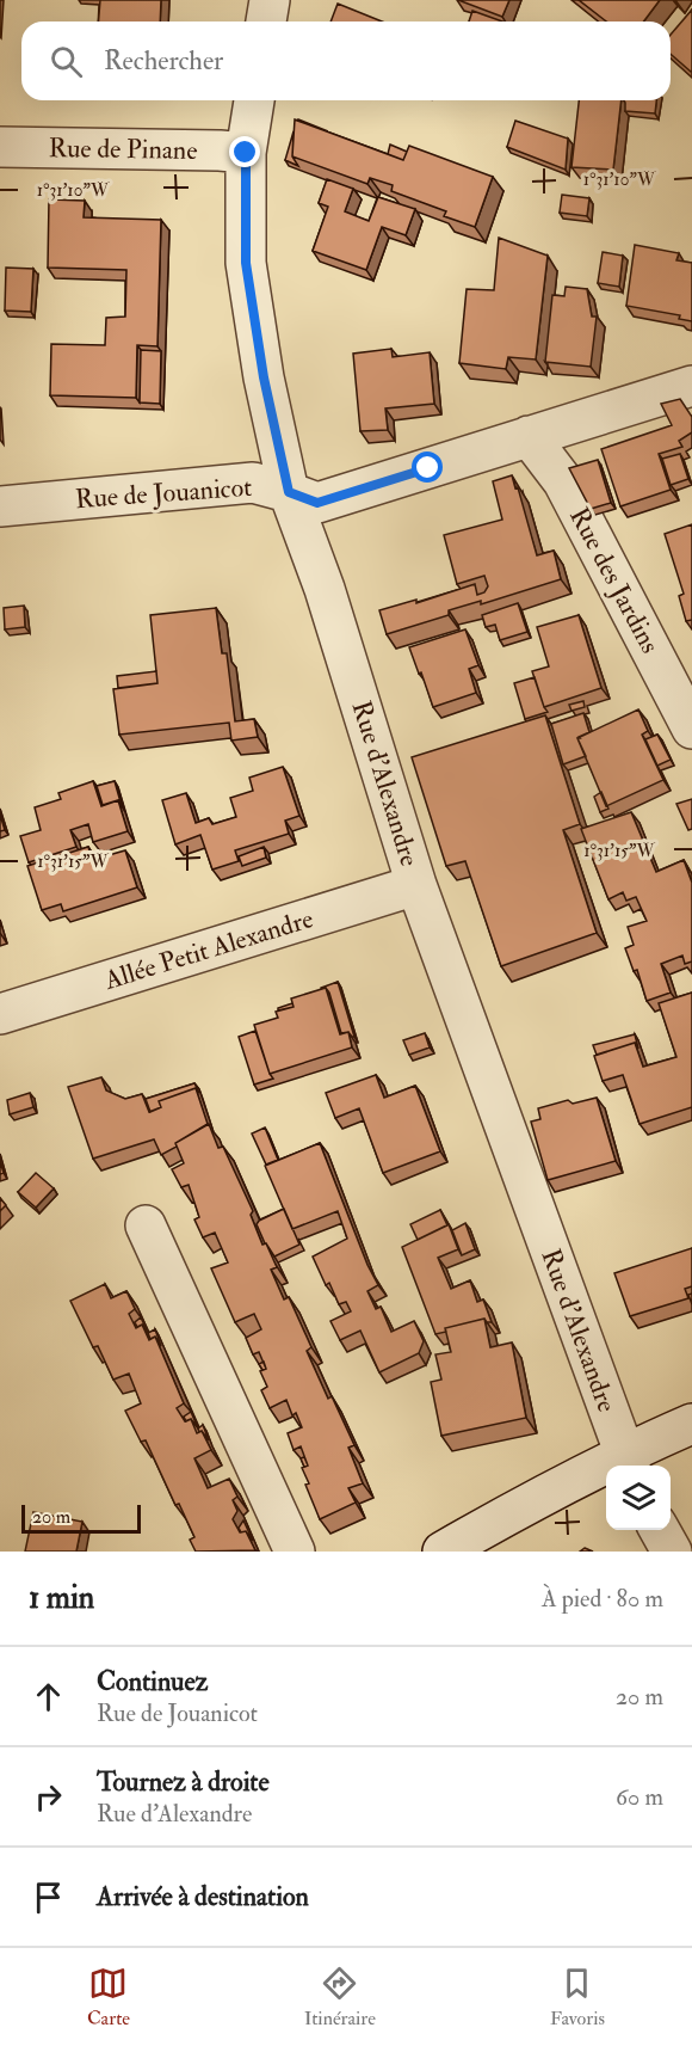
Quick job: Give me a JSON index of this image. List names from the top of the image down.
{
  "streets": {
    "street": [
      "Rue de Pinane",
      "Rue de Jouanicot",
      "Rue des Jardins",
      "Rue d'Alexandre",
      "Allée Petit Alexandre"
    ]
  },
  "crossings": [
    ["Rue de Pinane", "Rue d'Alexandre"],
    ["Rue de Jouanicot", "Rue des Jardins"],
    ["Rue de Jouanicot", "Rue d'Alexandre"],
    ["Rue d'Alexandre", "Allée Petit Alexandre"]
  ],
  "scale_bar": "20 m",
  "page": {
    "search": "Rechercher",
    "scale": "20 m",
    "heading": ["1 min", "À pied · 80 m"],
    "list": [
      ["Continuez", "Rue de Jouanicot", "20 m"],
      ["Tournez à droite", "Rue d'Alexandre", "60 m"],
      "Arrivée à destination"
    ],
    "nav": ["Carte", "Itinéraire", "Favoris"]
  },
  "coordinates": ["1°31'10\"W", "1°31'15\"W"]
}
